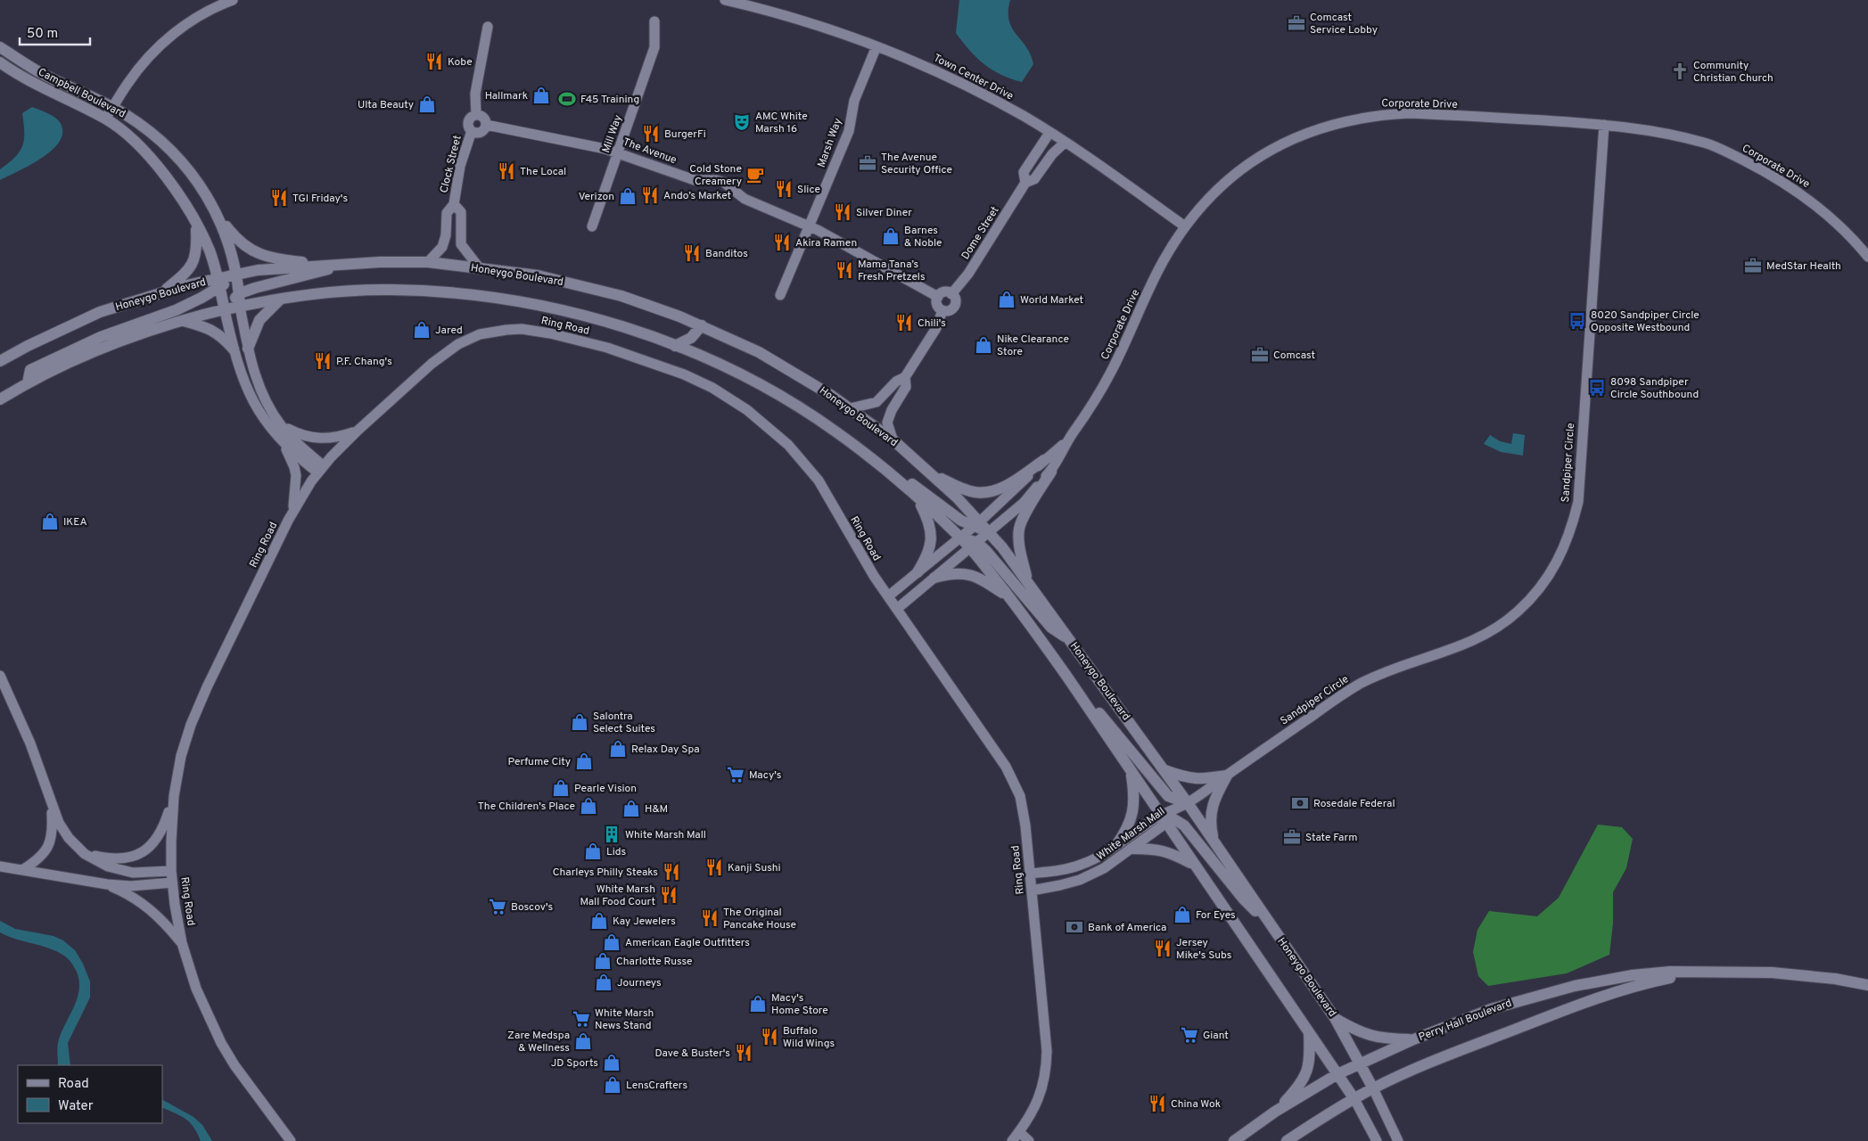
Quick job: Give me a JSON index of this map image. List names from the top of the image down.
{
  "streets": {
    "main road": ["Campbell Boulevard", "Honeygo Boulevard", "Perry Hall Boulevard"],
    "street": [
      "Town Center Drive",
      "Corporate Drive",
      "Mill Way",
      "Marsh Way",
      "The Avenue",
      "Clock Street",
      "Dome Street",
      "Ring Road",
      "Sandpiper Circle",
      "White Marsh Mall"
    ]
  },
  "crossings": [
    ["Town Center Drive", "Corporate Drive"],
    ["Town Center Drive", "Marsh Way"],
    ["Town Center Drive", "Dome Street"],
    ["Campbell Boulevard", "Honeygo Boulevard"],
    ["Corporate Drive", "Honeygo Boulevard"],
    ["Corporate Drive", "Sandpiper Circle"],
    ["Mill Way", "The Avenue"],
    ["Marsh Way", "The Avenue"],
    ["The Avenue", "Clock Street"],
    ["The Avenue", "Dome Street"],
    ["Clock Street", "Honeygo Boulevard"],
    ["Honeygo Boulevard", "Sandpiper Circle"],
    ["Honeygo Boulevard", "Perry Hall Boulevard"],
    ["Ring Road", "White Marsh Mall"],
    ["Sandpiper Circle", "White Marsh Mall"]
  ],
  "places": {
    "office": [
      "Comcast Service Lobby",
      "The Avenue Security Office",
      "MedStar Health",
      "Comcast",
      "State Farm"
    ],
    "restaurant": [
      "Kobe",
      "BurgerFi",
      "The Local",
      "Slice",
      "Ando’s Market",
      "TGI Friday's",
      "Silver Diner",
      "Akira Ramen",
      "Banditos",
      "Mama Tana’s Fresh Pretzels",
      "Chili's",
      "P.F. Chang's",
      "Kanji Sushi",
      "Charleys Philly Steaks",
      "White Marsh Mall Food Court",
      "The Original Pancake House",
      "Jersey Mike's Subs",
      "Buffalo Wild Wings",
      "Dave & Buster's",
      "China Wok"
    ],
    "church": ["Community Christian Church"],
    "shop": [
      "Hallmark",
      "Ulta Beauty",
      "Verizon",
      "Barnes & Noble",
      "World Market",
      "Jared",
      "Nike Clearance Store",
      "IKEA",
      "Salontra Select Suites",
      "Relax Day Spa",
      "Perfume City",
      "Pearle Vision",
      "The Children's Place",
      "H&M",
      "Lids",
      "For Eyes",
      "Kay Jewelers",
      "American Eagle Outfitters",
      "Charlotte Russe",
      "Journeys",
      "Macy's Home Store",
      "Zare Medspa & Wellness",
      "JD Sports",
      "LensCrafters"
    ],
    "sports": ["F45 Training"],
    "theatre": ["AMC White Marsh 16"],
    "cafe": ["Cold Stone Creamery"],
    "bus stop": ["8020 Sandpiper Circle Opposite Westbound", "8098 Sandpiper Circle Southbound"],
    "supermarket": [
      "Macy's",
      "Boscov's",
      "White Marsh News Stand",
      "Giant"
    ],
    "bank": ["Rosedale Federal", "Bank of America"],
    "building": ["White Marsh Mall"]
  },
  "legend": ["Road", "Water"],
  "scale_bar": "50 m"
}
